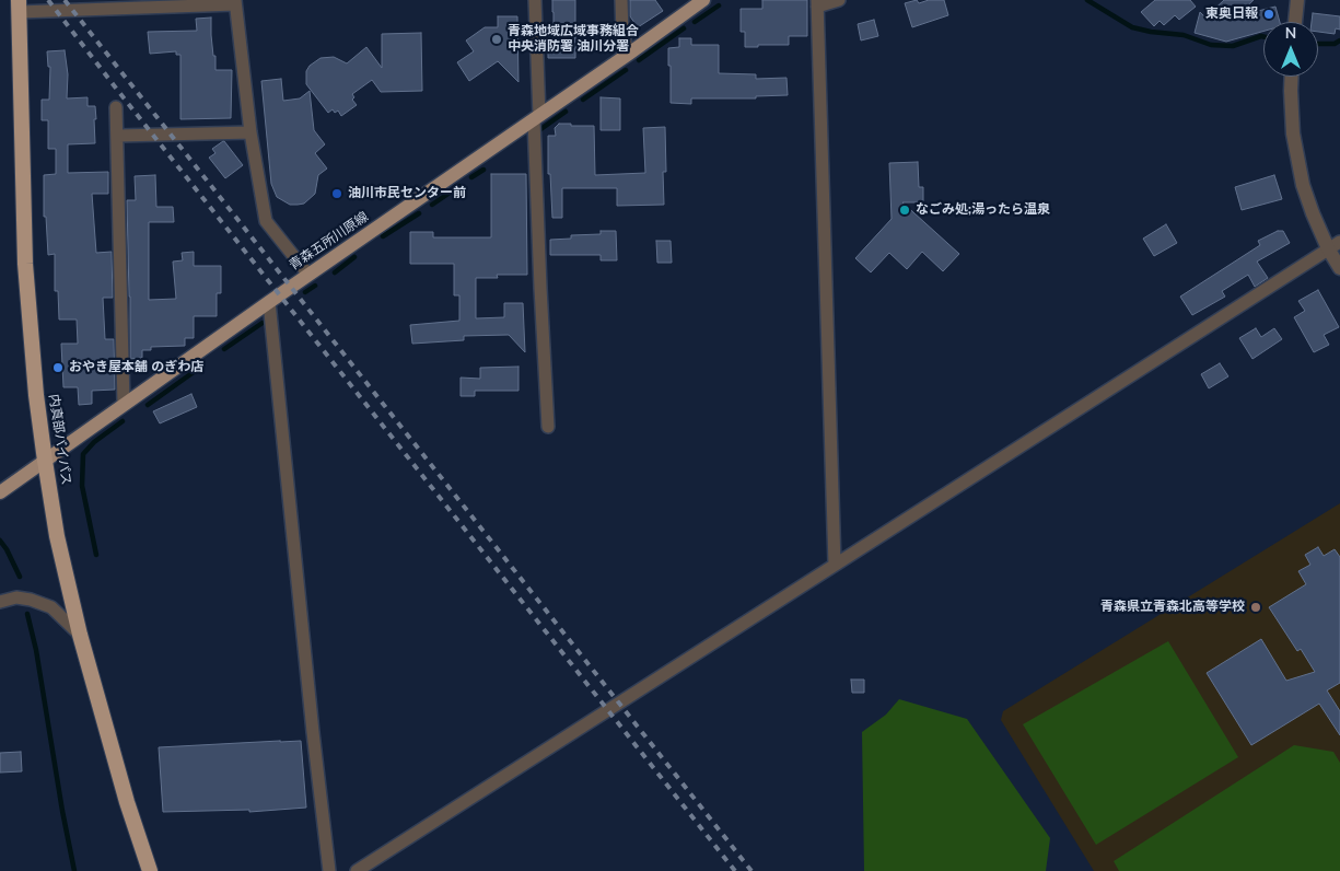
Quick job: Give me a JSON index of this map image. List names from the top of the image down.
{
  "streets": {
    "highway": ["内真部バイパス"],
    "main road": ["青森五所川原線"]
  },
  "crossings": [
    ["青森五所川原線", "内真部バイパス"]
  ],
  "places": [
    "東奥日報",
    "青森地域広域事務組合 中央消防署 油川分署",
    "油川市民センター前",
    "なごみ処;湯ったら温泉",
    "おやき屋本舗 のぎわ店",
    "青森県立青森北高等学校"
  ],
  "north": "top"
}
